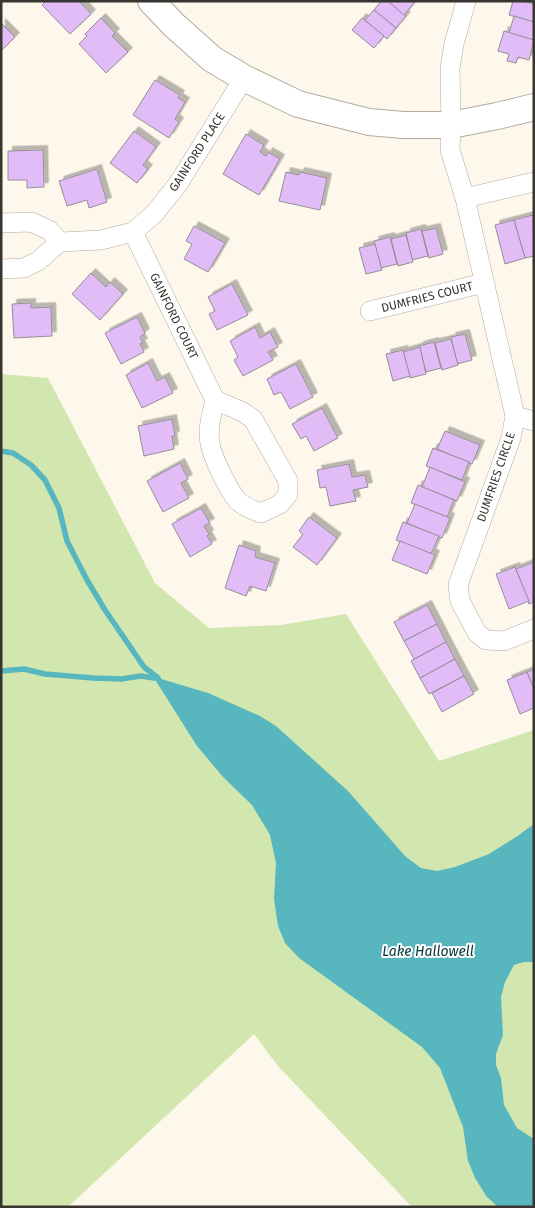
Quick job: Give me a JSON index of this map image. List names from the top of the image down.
{
  "streets": {
    "street": [
      "GAINFORD PLACE",
      "DUMFRIES COURT",
      "GAINFORD COURT",
      "DUMFRIES CIRCLE"
    ]
  },
  "crossings": [
    ["GAINFORD PLACE", "GAINFORD COURT"],
    ["DUMFRIES COURT", "DUMFRIES CIRCLE"]
  ],
  "water": ["Lake Hallowell"]
}
